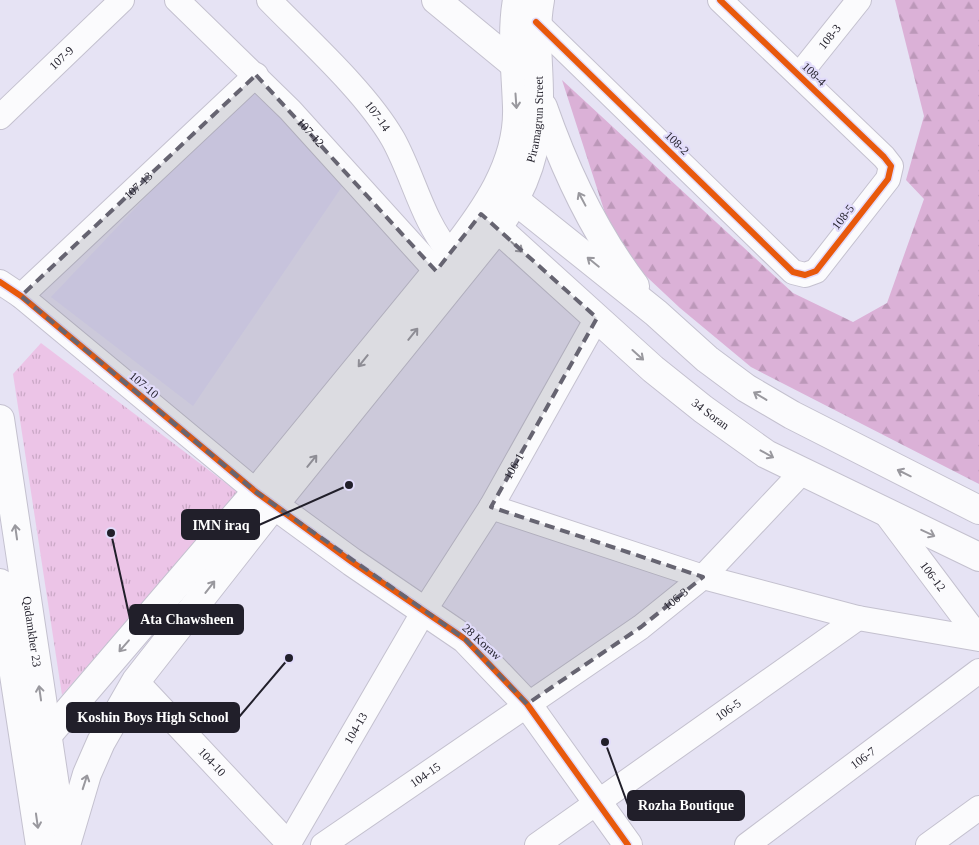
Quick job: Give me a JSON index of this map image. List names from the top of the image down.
{
  "streets": {
    "main road": [
      "Piramagrun Street",
      "34 Soran",
      "Qadamkher 23",
      "28 Koraw"
    ],
    "street": [
      "108-3",
      "107-9",
      "108-4",
      "107-14",
      "107-12",
      "108-2",
      "107-13",
      "108-5",
      "107-10",
      "106-1",
      "106-12",
      "106-3",
      "106-5",
      "104-13",
      "106-7",
      "104-10",
      "104-15"
    ]
  },
  "crossings": [
    ["108-3", "108-4"],
    ["108-4", "108-5"],
    ["107-14", "107-12"],
    ["Piramagrun Street", "108-2"],
    ["Piramagrun Street", "34 Soran"],
    ["107-12", "107-13"],
    ["108-2", "108-5"],
    ["107-13", "107-10"],
    ["107-10", "28 Koraw"],
    ["34 Soran", "106-1"],
    ["34 Soran", "106-12"],
    ["34 Soran", "106-3"],
    ["106-1", "28 Koraw"],
    ["106-1", "104-13"],
    ["106-3", "28 Koraw"],
    ["106-3", "104-15"],
    ["28 Koraw", "106-5"],
    ["28 Koraw", "104-13"],
    ["28 Koraw", "104-15"],
    ["104-13", "104-10"]
  ],
  "places": [
    "IMN iraq",
    "Ata Chawsheen",
    "Koshin Boys High School",
    "Rozha Boutique"
  ]
}
